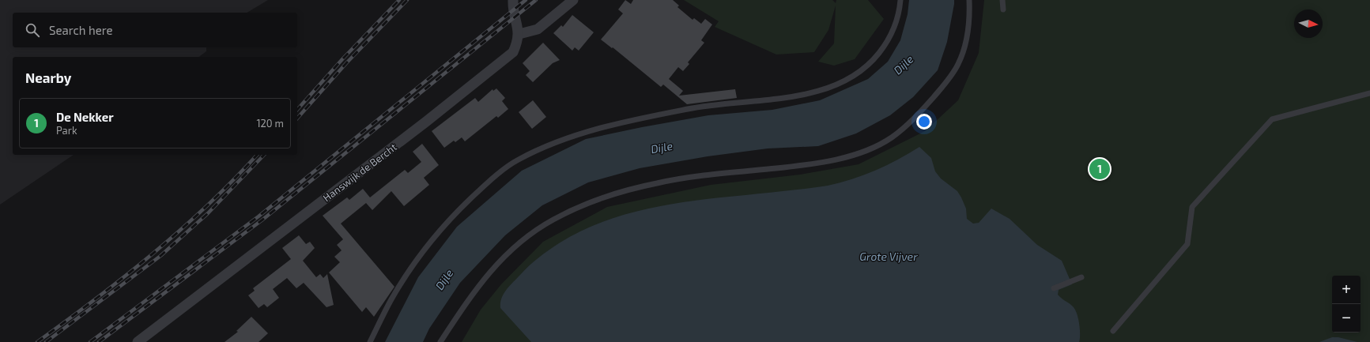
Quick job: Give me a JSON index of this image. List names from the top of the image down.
{
  "streets": {
    "street": ["Hanswijk de Bercht"]
  },
  "water": ["Dijle", "Grote Vijver"],
  "north": "right",
  "page": {
    "search": "Search here",
    "heading": "Nearby",
    "list": [
      {
        "mark": "1",
        "name": "De Nekker",
        "note": "Park",
        "value": "120 m"
      }
    ],
    "pins": "1",
    "map_buttons": ["+", "−"]
  }
}
